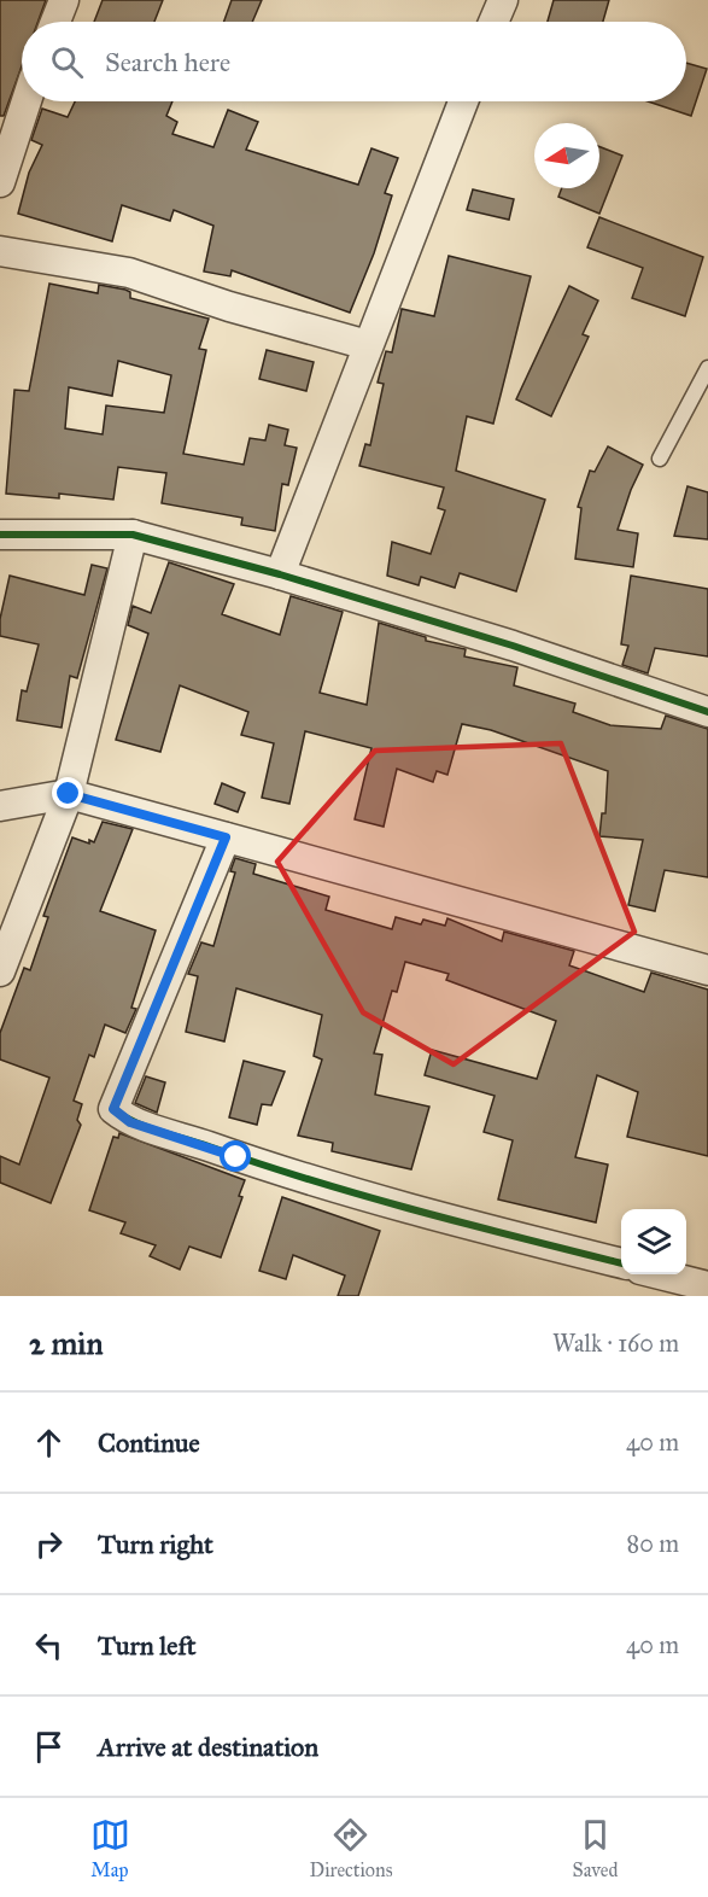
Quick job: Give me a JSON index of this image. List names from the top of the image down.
{
  "north": "left",
  "page": {
    "search": "Search here",
    "heading": ["2 min", "Walk · 160 m"],
    "list": [
      ["Continue", "40 m"],
      ["Turn right", "80 m"],
      ["Turn left", "40 m"],
      "Arrive at destination"
    ],
    "nav": ["Map", "Directions", "Saved"]
  }
}
